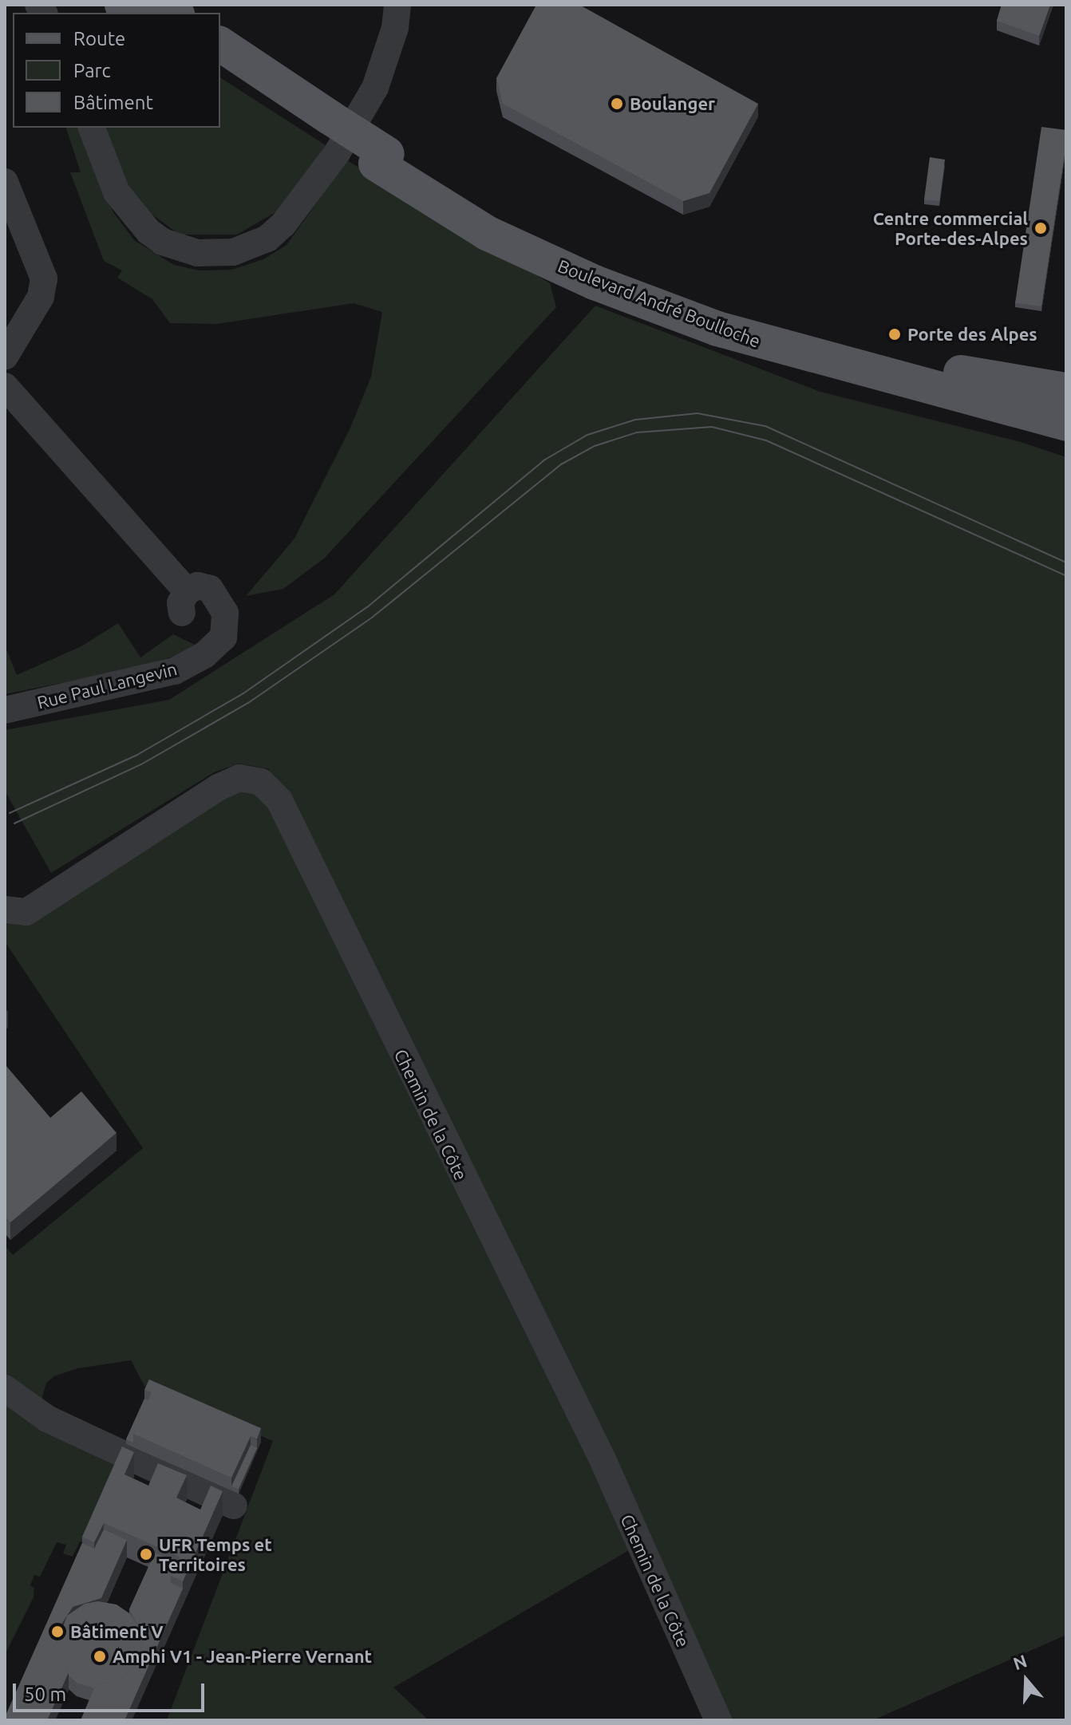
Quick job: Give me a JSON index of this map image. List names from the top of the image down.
{
  "streets": {
    "main road": ["Boulevard André Boulloche"],
    "street": ["Rue Paul Langevin", "Chemin de la Côte"]
  },
  "places": [
    "Boulanger",
    "Centre commercial Porte-des-Alpes",
    "Porte des Alpes",
    "UFR Temps et Territoires",
    "Bâtiment V",
    "Amphi V1 - Jean-Pierre Vernant"
  ],
  "legend": ["Route", "Parc", "Bâtiment"],
  "scale_bar": "50 m",
  "north": "top"
}
